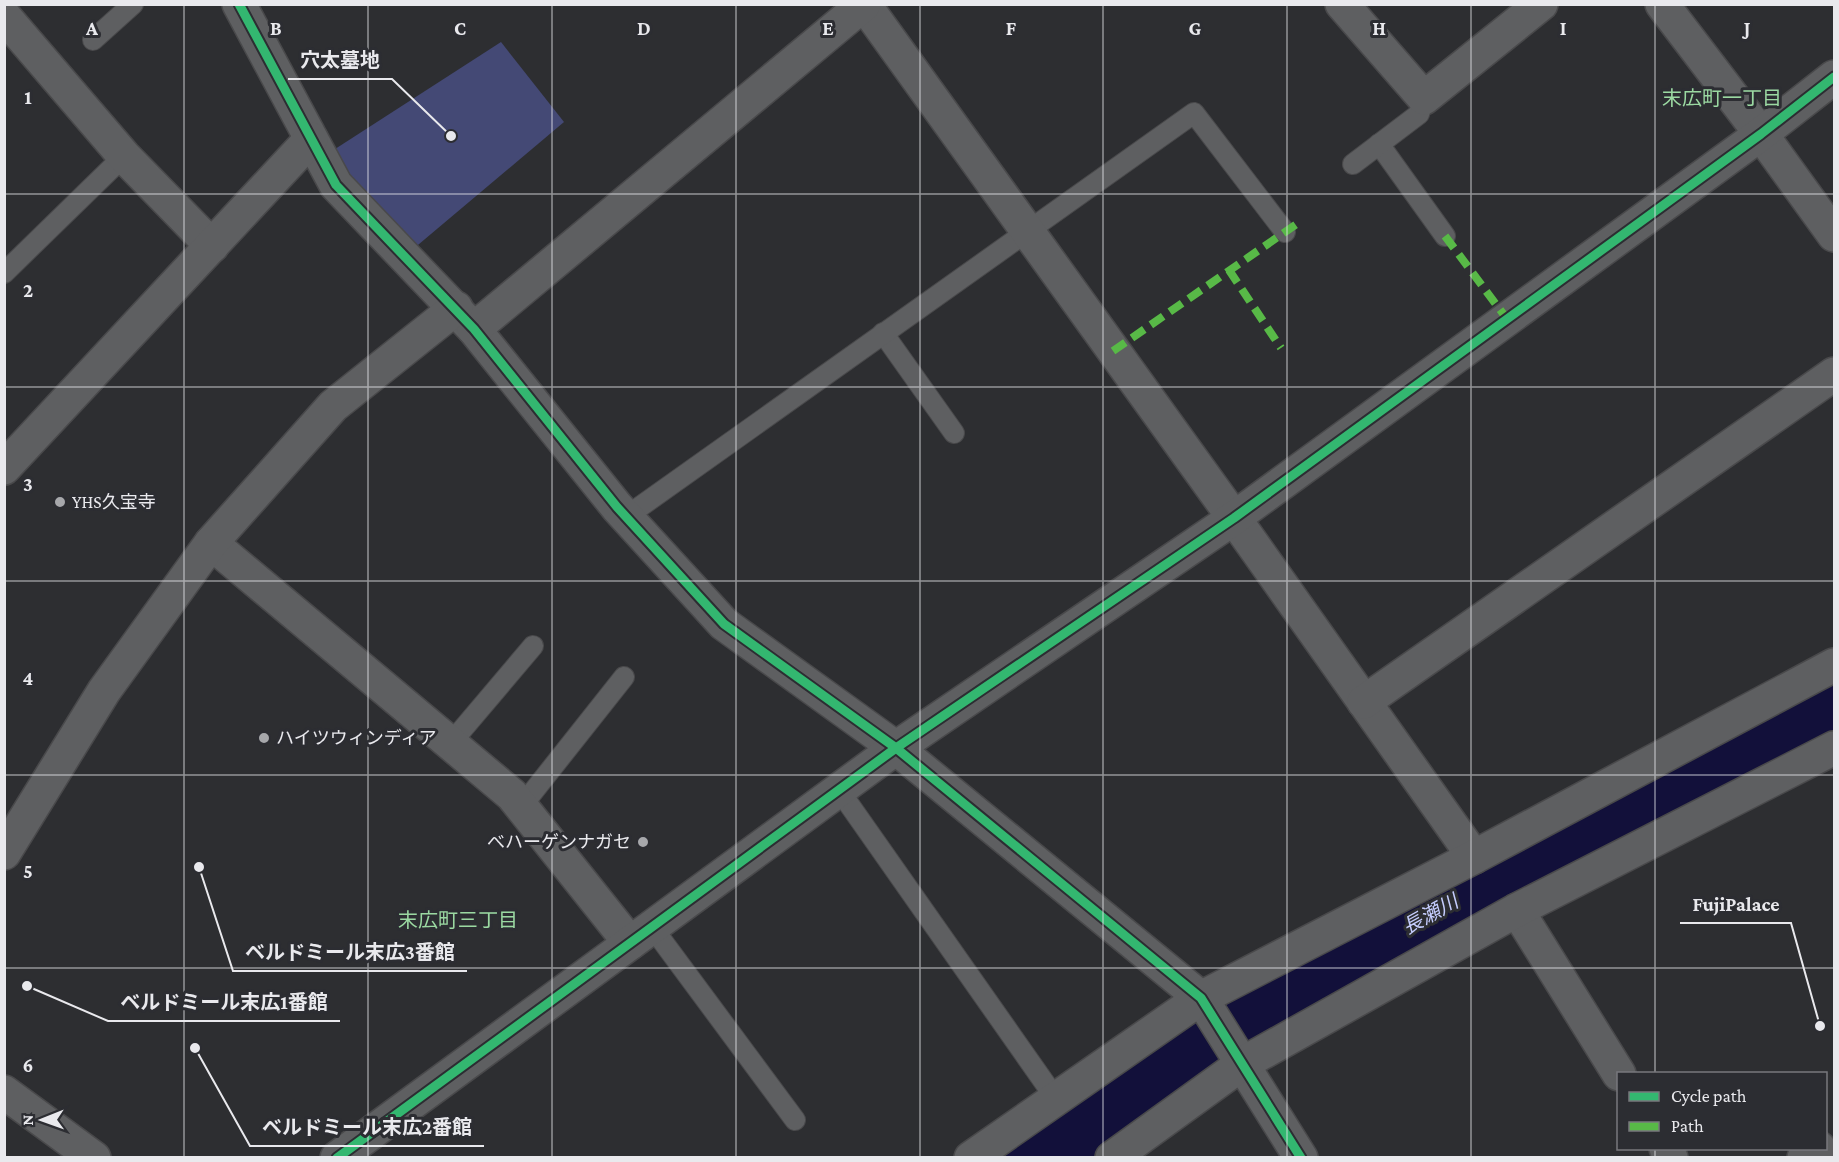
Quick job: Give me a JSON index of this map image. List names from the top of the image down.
{
  "districts": ["末広町一丁目", "末広町三丁目"],
  "water": ["長瀬川"],
  "places": [
    "穴太墓地",
    "YHS久宝寺",
    "ハイツウィンディア",
    "べハーゲンナガセ",
    "ベルドミール末広3番館",
    "ベルドミール末広1番館",
    "FujiPalace",
    "ベルドミール末広2番館"
  ],
  "legend": ["Cycle path", "Path"],
  "north": "left",
  "grid": {
    "columns": [
      "A",
      "B",
      "C",
      "D",
      "E",
      "F",
      "G",
      "H",
      "I",
      "J"
    ],
    "rows": [
      "1",
      "2",
      "3",
      "4",
      "5",
      "6"
    ]
  }
}
